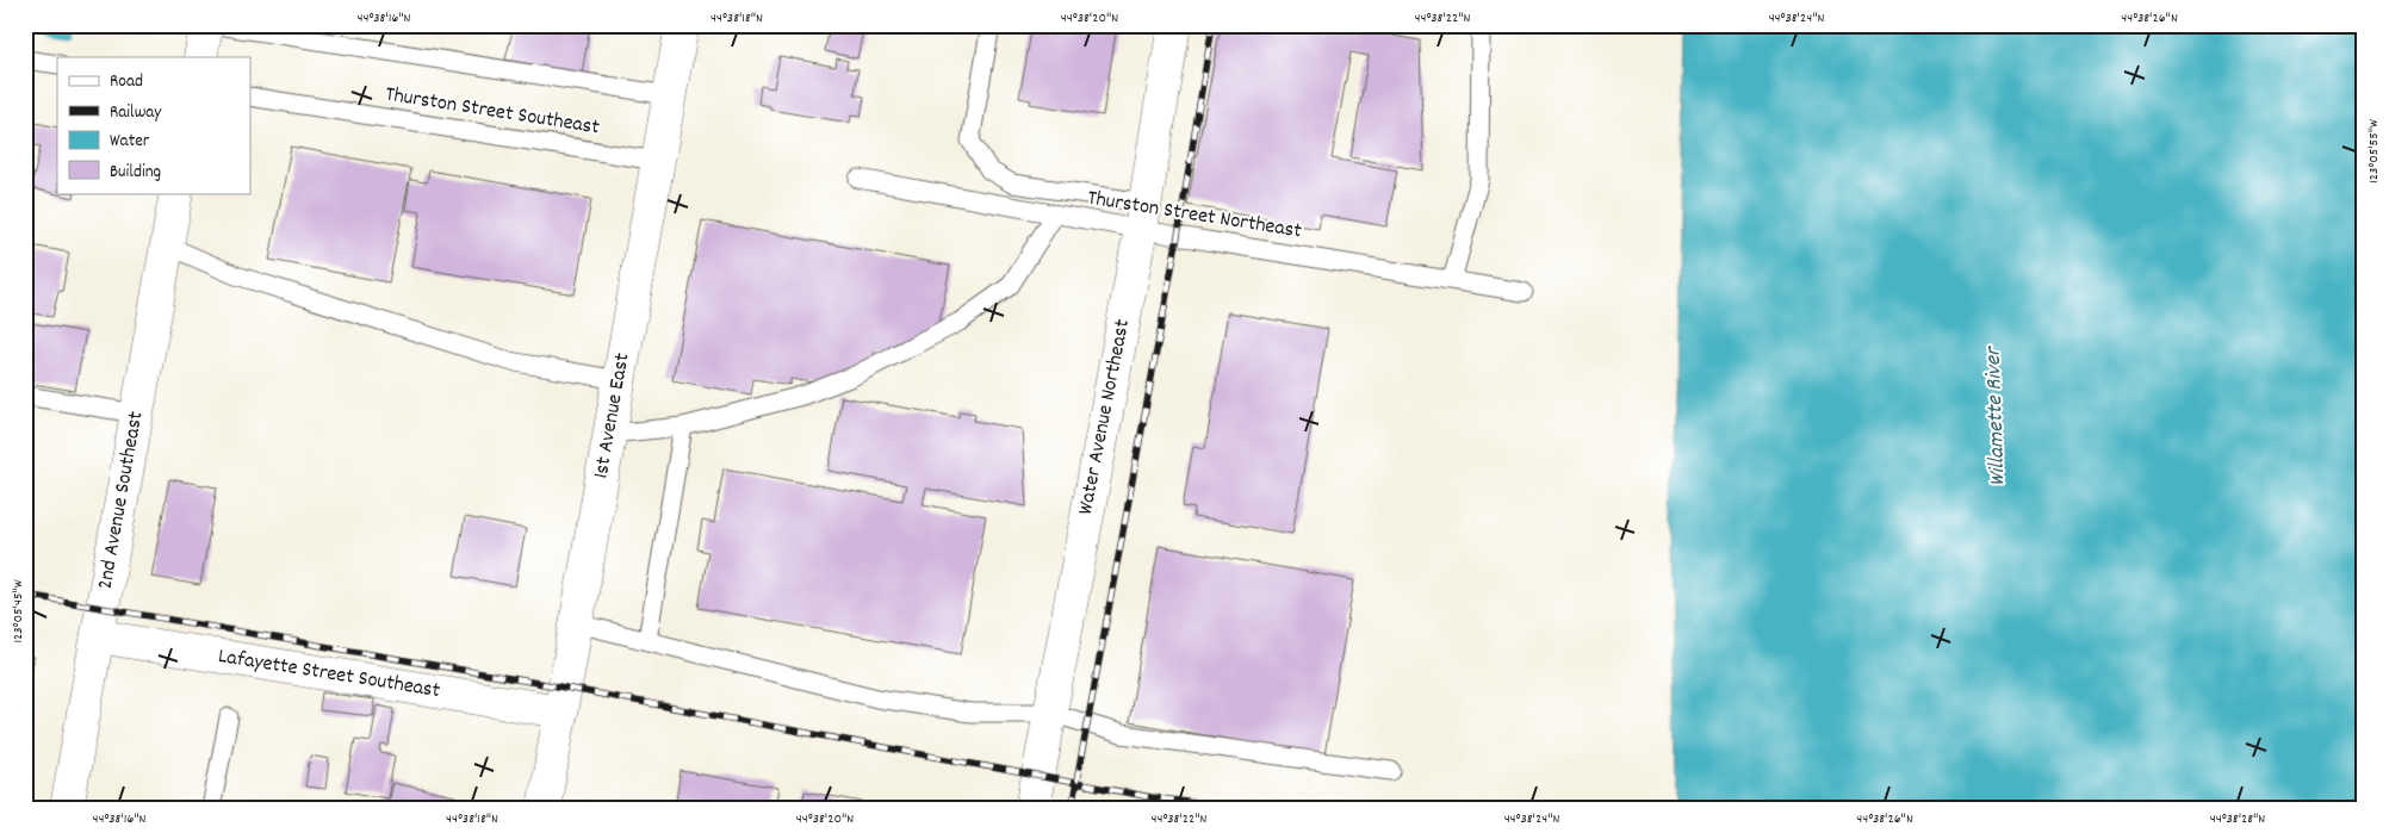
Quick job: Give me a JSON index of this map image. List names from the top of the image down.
{
  "streets": {
    "main road": [
      "1st Avenue East",
      "Water Avenue Northeast",
      "2nd Avenue Southeast",
      "Lafayette Street Southeast"
    ],
    "lane": ["Thurston Street Southeast", "Thurston Street Northeast"]
  },
  "crossings": [
    ["Thurston Street Southeast", "1st Avenue East"],
    ["Thurston Street Northeast", "Water Avenue Northeast"],
    ["1st Avenue East", "Lafayette Street Southeast"],
    ["2nd Avenue Southeast", "Lafayette Street Southeast"]
  ],
  "water": ["Willamette River"],
  "legend": [
    "Road",
    "Railway",
    "Water",
    "Building"
  ],
  "coordinates": [
    "44°38'16\"N",
    "44°38'18\"N",
    "44°38'20\"N",
    "44°38'22\"N",
    "44°38'24\"N",
    "44°38'26\"N",
    "123°05'55\"W",
    "123°05'45\"W",
    "44°38'28\"N"
  ]
}
